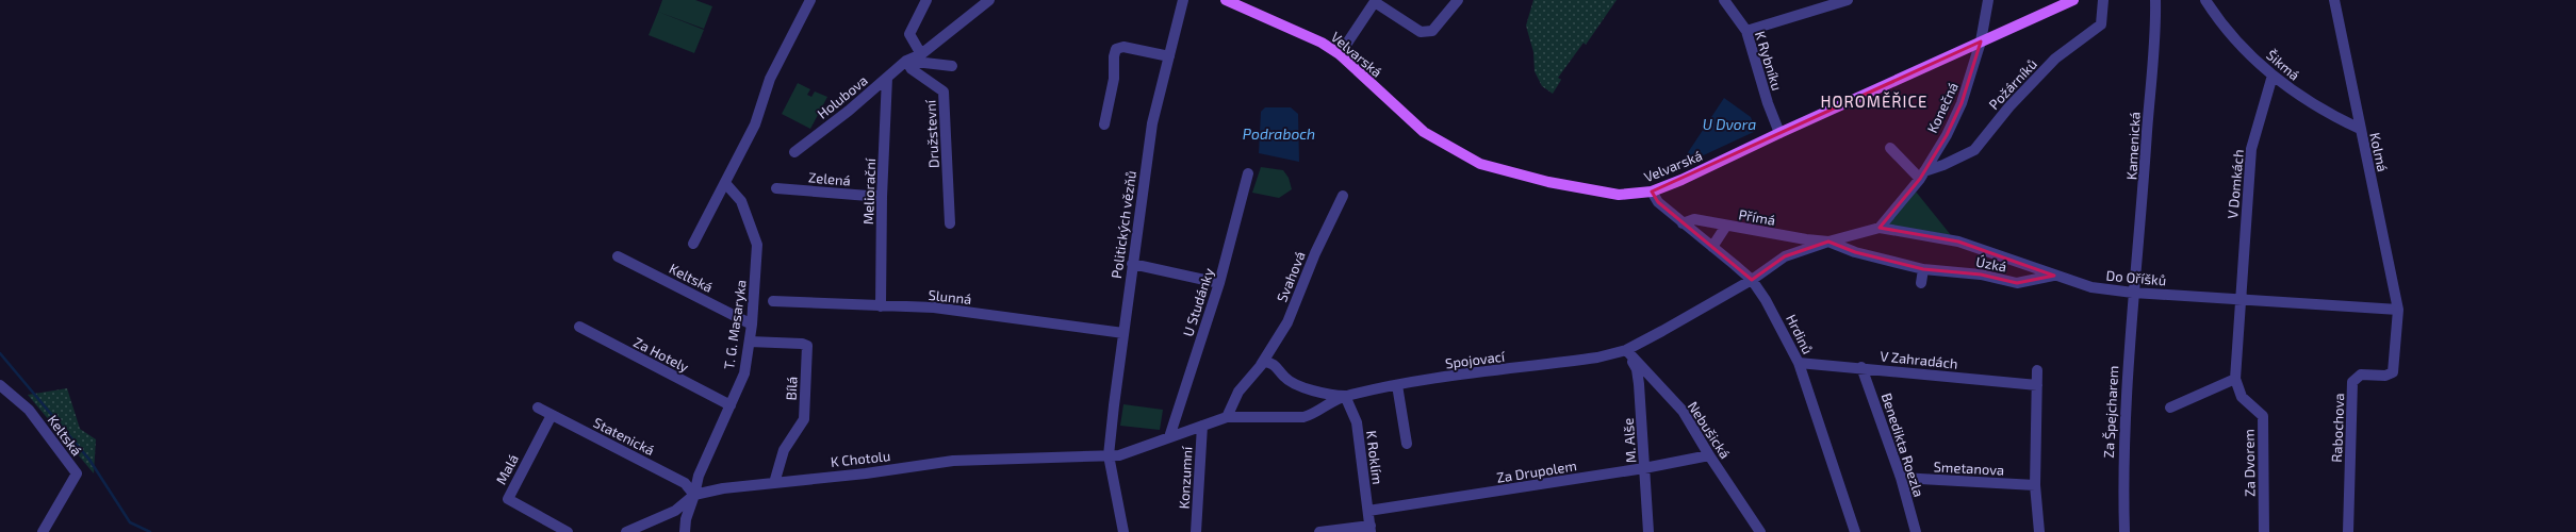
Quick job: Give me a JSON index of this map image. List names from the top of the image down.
{
  "streets": {
    "main road": ["Velvarská"],
    "street": [
      "K Rybníku",
      "Šikmá",
      "Požárníků",
      "Holubova",
      "Konečná",
      "Družstevní",
      "Kamenická",
      "Kolmá",
      "Zelená",
      "V Domkách",
      "Meliorační",
      "Přímá",
      "Politických vězňů",
      "Úzká",
      "Svahová",
      "Keltská",
      "Do Oříšků",
      "Slunná",
      "U Studánky",
      "T. G. Masaryka",
      "Hrdinů",
      "Za Hotely",
      "Spojovací",
      "V Zahradách",
      "Bílá",
      "Za Špejcharem",
      "Rabochova",
      "Nebušická",
      "Statenická",
      "M. Alše",
      "Benedikta Roezla",
      "K Roklím",
      "K Chotolu",
      "Za Dvorem",
      "Smetanova",
      "Malá",
      "Za Drupolem",
      "Konzumní"
    ]
  },
  "crossings": [
    ["Velvarská", "K Rybníku"],
    ["Velvarská", "Konečná"],
    ["Velvarská", "Hrdinů"],
    ["Šikmá", "Kolmá"],
    ["Šikmá", "V Domkách"],
    ["Požárníků", "Konečná"],
    ["Holubova", "Družstevní"],
    ["Holubova", "Meliorační"],
    ["Konečná", "Do Oříšků"],
    ["Kamenická", "Do Oříšků"],
    ["Kamenická", "Za Špejcharem"],
    ["Kolmá", "Do Oříšků"],
    ["Kolmá", "Rabochova"],
    ["Zelená", "Meliorační"],
    ["V Domkách", "Do Oříšků"],
    ["V Domkách", "Za Dvorem"],
    ["Meliorační", "Slunná"],
    ["Přímá", "Úzká"],
    ["Přímá", "Hrdinů"],
    ["Přímá", "Spojovací"],
    ["Politických vězňů", "Slunná"],
    ["Politických vězňů", "Spojovací"],
    ["Politických vězňů", "K Chotolu"],
    ["Úzká", "Do Oříšků"],
    ["Úzká", "Spojovací"],
    ["Svahová", "Spojovací"],
    ["Keltská", "T. G. Masaryka"],
    ["Do Oříšků", "Za Špejcharem"],
    ["Do Oříšků", "Rabochova"],
    ["Do Oříšků", "Za Dvorem"],
    ["U Studánky", "Spojovací"],
    ["T. G. Masaryka", "Za Hotely"],
    ["T. G. Masaryka", "Bílá"],
    ["T. G. Masaryka", "Statenická"],
    ["T. G. Masaryka", "K Chotolu"],
    ["Hrdinů", "Spojovací"],
    ["Hrdinů", "V Zahradách"],
    ["Spojovací", "Nebušická"],
    ["Spojovací", "M. Alše"],
    ["Spojovací", "K Roklím"],
    ["Spojovací", "K Chotolu"],
    ["Spojovací", "Konzumní"],
    ["V Zahradách", "Benedikta Roezla"],
    ["Bílá", "K Chotolu"],
    ["Nebušická", "M. Alše"],
    ["Nebušická", "Za Drupolem"],
    ["Statenická", "K Chotolu"],
    ["Statenická", "Malá"],
    ["M. Alše", "Za Drupolem"],
    ["Benedikta Roezla", "Smetanova"],
    ["K Roklím", "Za Drupolem"]
  ],
  "districts": ["HOROMĚŘICE"],
  "water": ["U Dvora", "Podraboch"]
}
